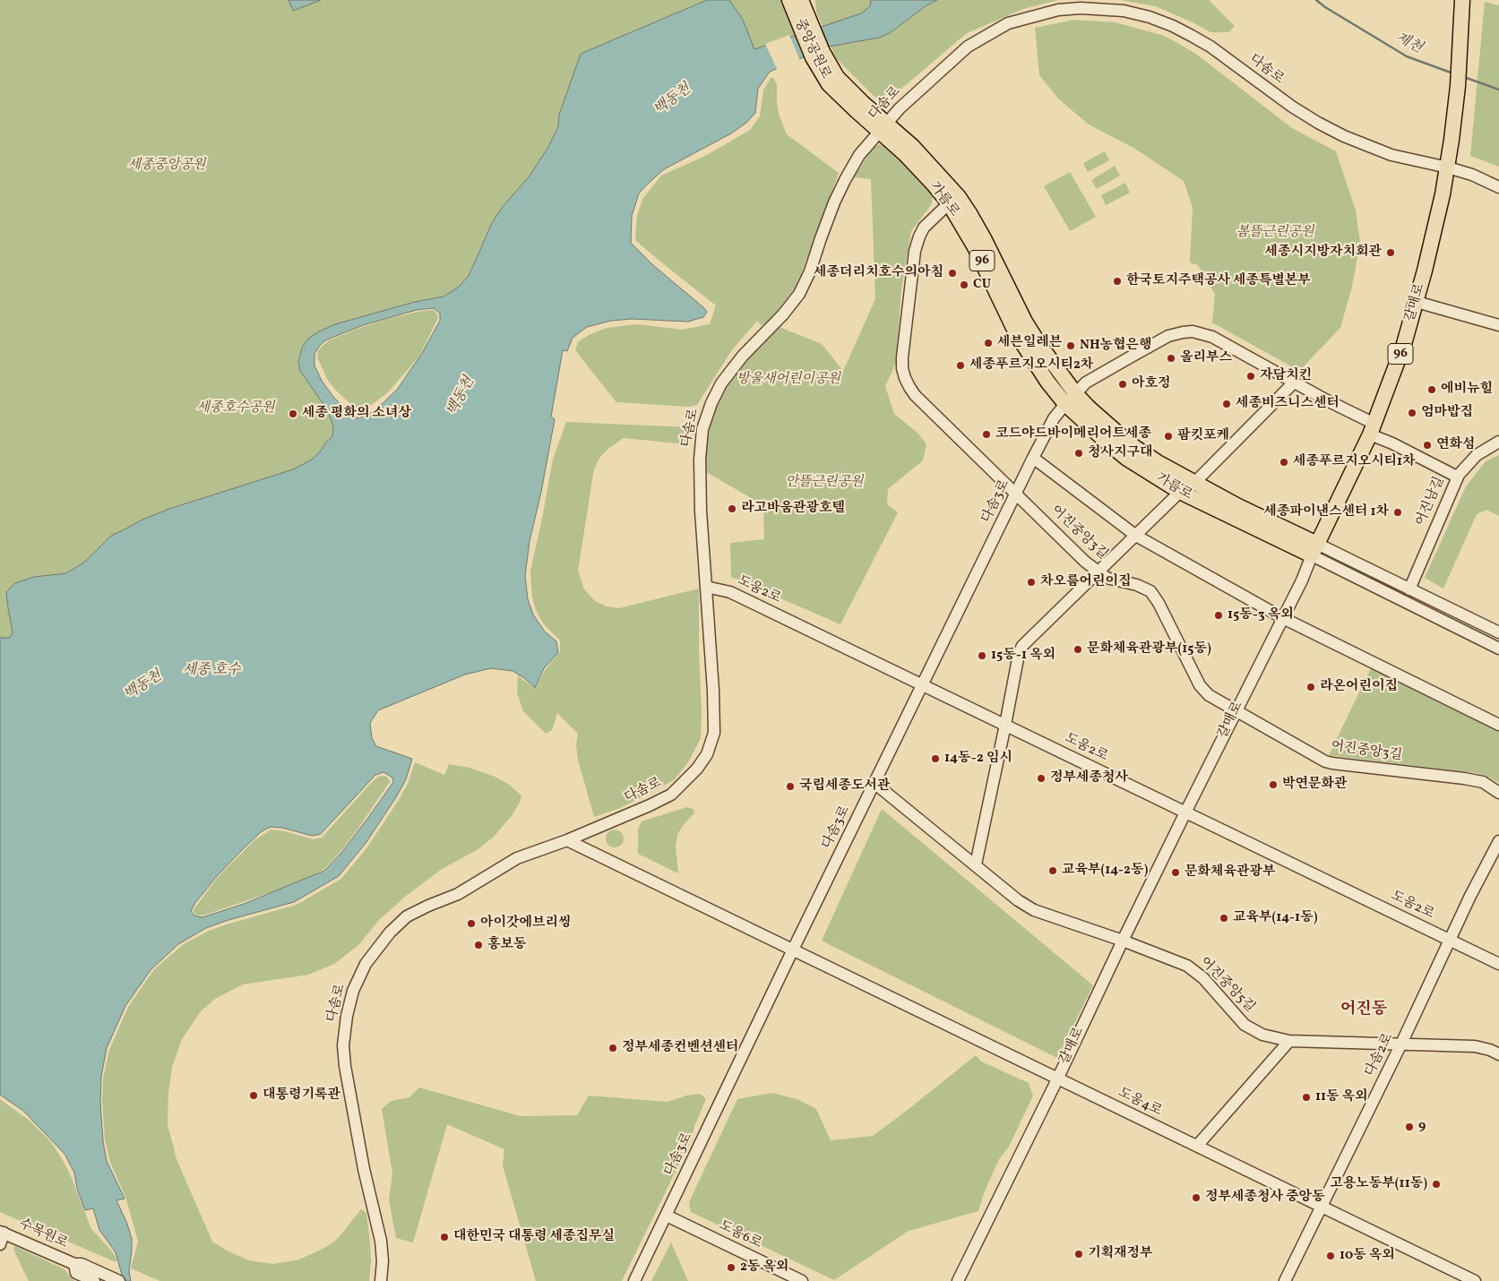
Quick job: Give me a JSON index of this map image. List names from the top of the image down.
{
  "streets": {
    "main road": [
      "중앙공원로",
      "가름로",
      "96",
      "갈매로"
    ],
    "street": [
      "다솜로",
      "다솜3로",
      "어진남길",
      "어진중앙3길",
      "도움2로",
      "어진중앙5길",
      "다솜2로",
      "도움4로",
      "수목원로",
      "도움6로"
    ]
  },
  "crossings": [
    ["중앙공원로", "다솜로"],
    ["중앙공원로", "가름로"],
    ["다솜로", "가름로"],
    ["다솜로", "갈매로"],
    ["다솜로", "도움2로"],
    ["다솜로", "도움4로"],
    ["가름로", "갈매로"],
    ["가름로", "다솜3로"],
    ["가름로", "어진남길"],
    ["가름로", "어진중앙3길"],
    ["갈매로", "다솜3로"],
    ["갈매로", "어진중앙3길"],
    ["갈매로", "도움2로"],
    ["갈매로", "어진중앙5길"],
    ["갈매로", "도움4로"],
    ["다솜3로", "어진남길"],
    ["다솜3로", "어진중앙3길"],
    ["다솜3로", "도움2로"],
    ["다솜3로", "어진중앙5길"],
    ["다솜3로", "도움4로"],
    ["다솜3로", "도움6로"],
    ["도움2로", "다솜2로"],
    ["어진중앙5길", "다솜2로"],
    ["다솜2로", "도움4로"]
  ],
  "districts": ["어진동"],
  "water": ["제천", "백동천", "세종 호수"],
  "parks": [
    "세종중앙공원",
    "봄뜰근린공원",
    "방울새어린이공원",
    "세종호수공원",
    "안뜰근린공원"
  ],
  "places": [
    "세종시지방자치회관",
    "세종더리치호수의아침",
    "한국토지주택공사 세종특별본부",
    "CU",
    "세븐일레븐",
    "NH농협은행",
    "올리부스",
    "세종푸르지오시티2차",
    "자담치킨",
    "아호정",
    "에비뉴힐",
    "세종비즈니스센터",
    "엄마밥집",
    "세종 평화의 소녀상",
    "코드야드바이메리어트세종",
    "팜킷포케",
    "연화섬",
    "청사지구대",
    "세종푸르지오시티1차",
    "라고바움관광호텔",
    "세종파이낸스센터 1차",
    "차오름어린이집",
    "15동-3 옥외",
    "문화체육관광부(15동)",
    "15동-1 옥외",
    "라온어린이집",
    "14동-2 임시",
    "정부세종청사",
    "박연문화관",
    "국립세종도서관",
    "교육부(14-2동)",
    "문화체육관광부",
    "교육부(14-1동)",
    "아이갓에브리씽",
    "홍보동",
    "정부세종컨벤션센터",
    "대통령기록관",
    "11동 옥외",
    "9",
    "고용노동부(11동)",
    "정부세종청사 중앙동",
    "대한민국 대통령 세종집무실",
    "기획재정부",
    "10동 옥외",
    "2동 옥외"
  ]
}
